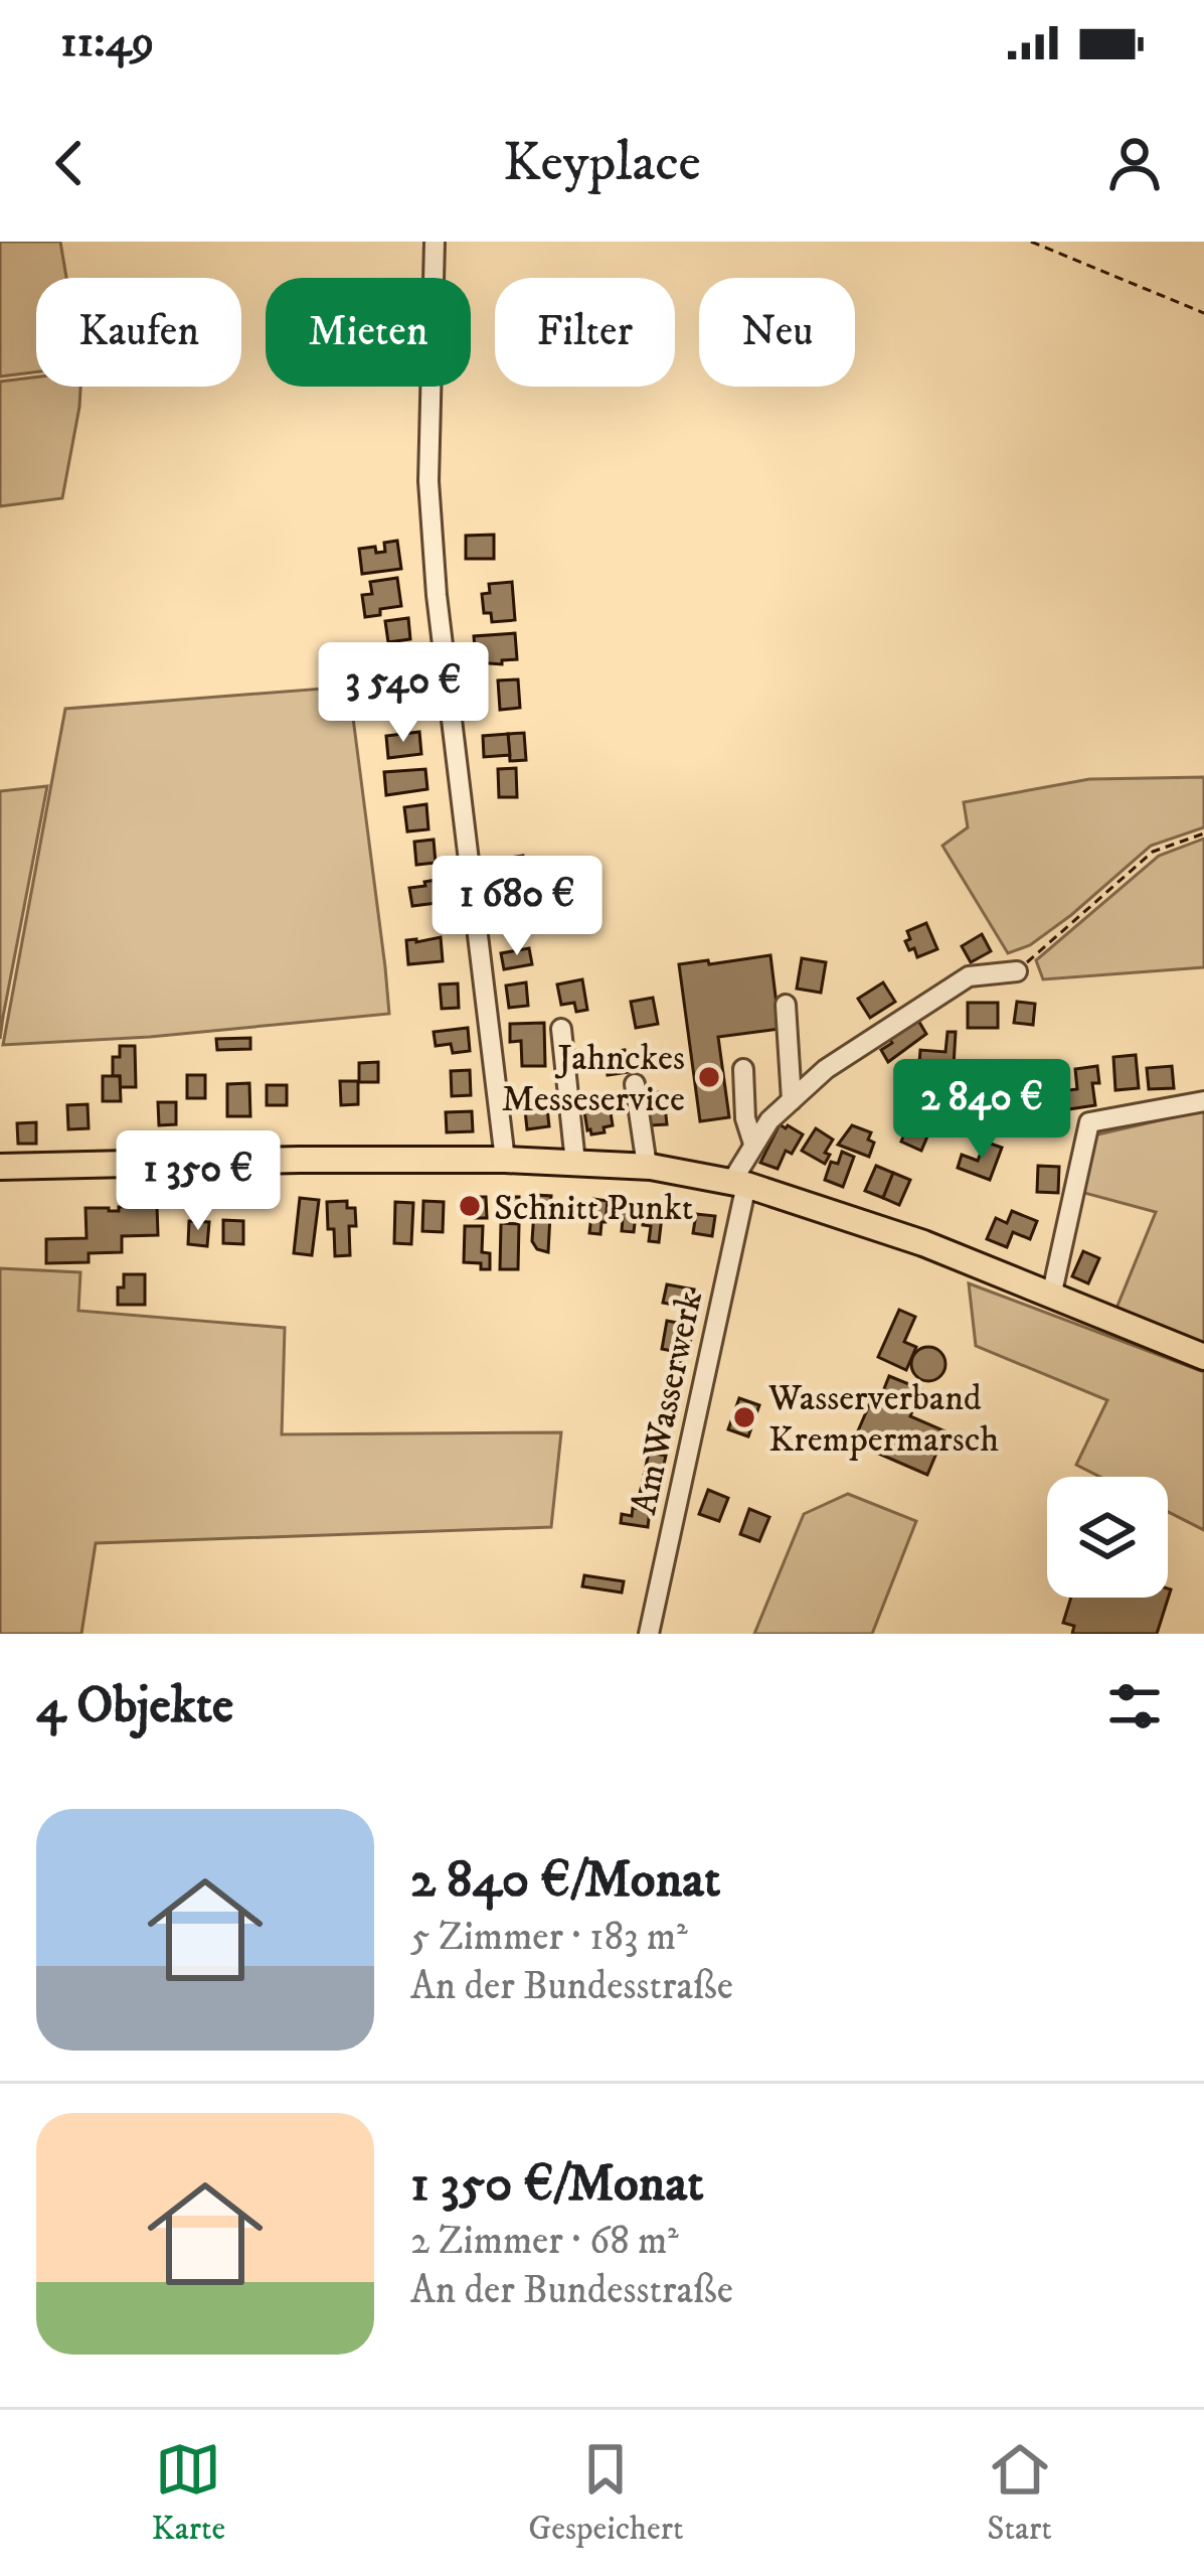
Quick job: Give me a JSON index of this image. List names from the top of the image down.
{
  "streets": {
    "street": ["Am Wasserwerk"]
  },
  "places": ["Jahnckes Messeservice", "Schnitt Punkt", "Wasserverband Krempermarsch"],
  "page": {
    "status": "11:49",
    "header": "Keyplace",
    "chip": [
      "Kaufen",
      "Mieten",
      "Filter",
      "Neu"
    ],
    "price": [
      "3 540 €",
      "1 680 €",
      "2 840 €",
      "1 350 €"
    ],
    "heading": "4 Objekte",
    "list": [
      {
        "name": "2 840 €/Monat",
        "note": "5 Zimmer · 183 m² · An der Bundesstraße"
      },
      {
        "name": "1 350 €/Monat",
        "note": "2 Zimmer · 68 m² · An der Bundesstraße"
      }
    ],
    "tabs": ["Karte", "Gespeichert", "Start"]
  }
}
